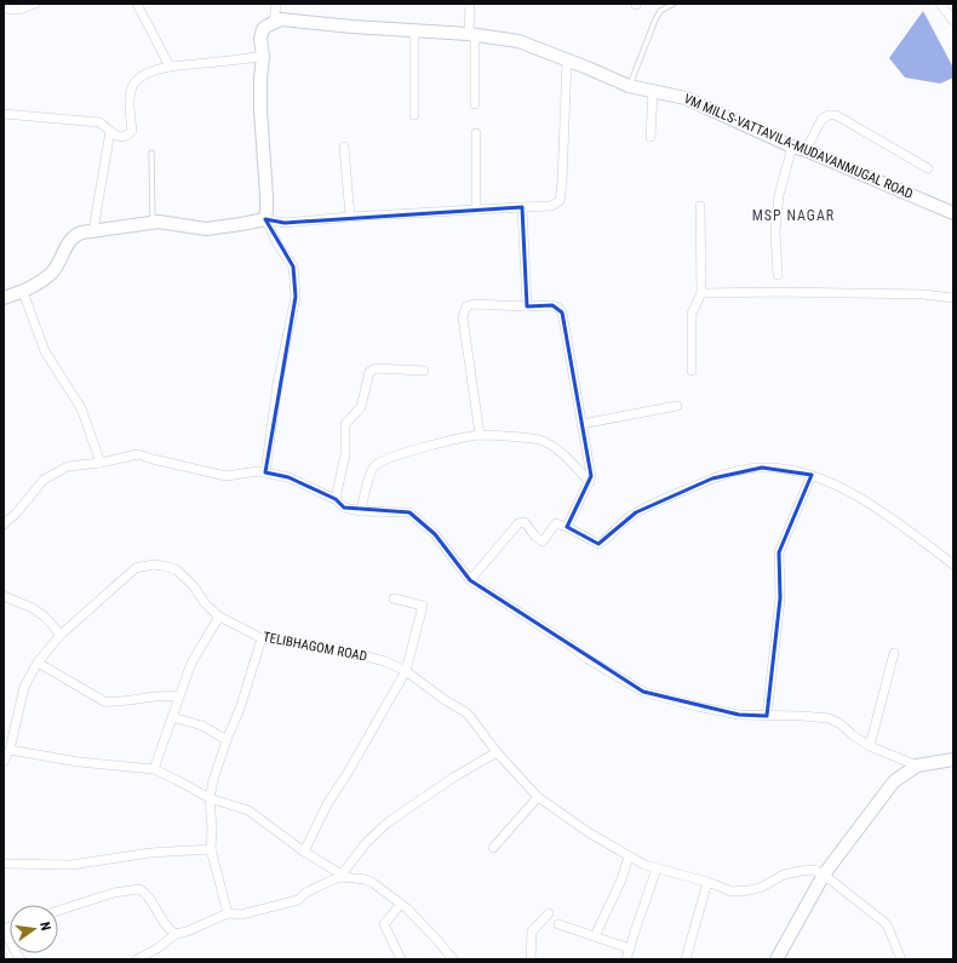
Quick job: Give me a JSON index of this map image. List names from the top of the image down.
{
  "streets": {
    "street": ["VM MILLS-VATTAVILA-MUDAVANMUGAL ROAD", "TELIBHAGOM ROAD"]
  },
  "districts": ["MSP NAGAR"],
  "north": "right"
}
